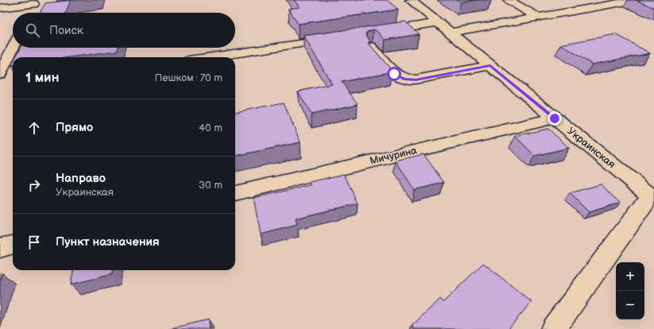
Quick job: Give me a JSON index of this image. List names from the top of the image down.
{
  "streets": {
    "street": ["Украинская", "Мичурина"]
  },
  "crossings": [
    ["Украинская", "Мичурина"]
  ],
  "page": {
    "search": "Поиск",
    "heading": ["1 мин", "Пешком · 70 m"],
    "list": [
      ["Прямо", "40 m"],
      ["Направо", "Украинская", "30 m"],
      "Пункт назначения"
    ],
    "map_buttons": ["+", "−"]
  }
}
